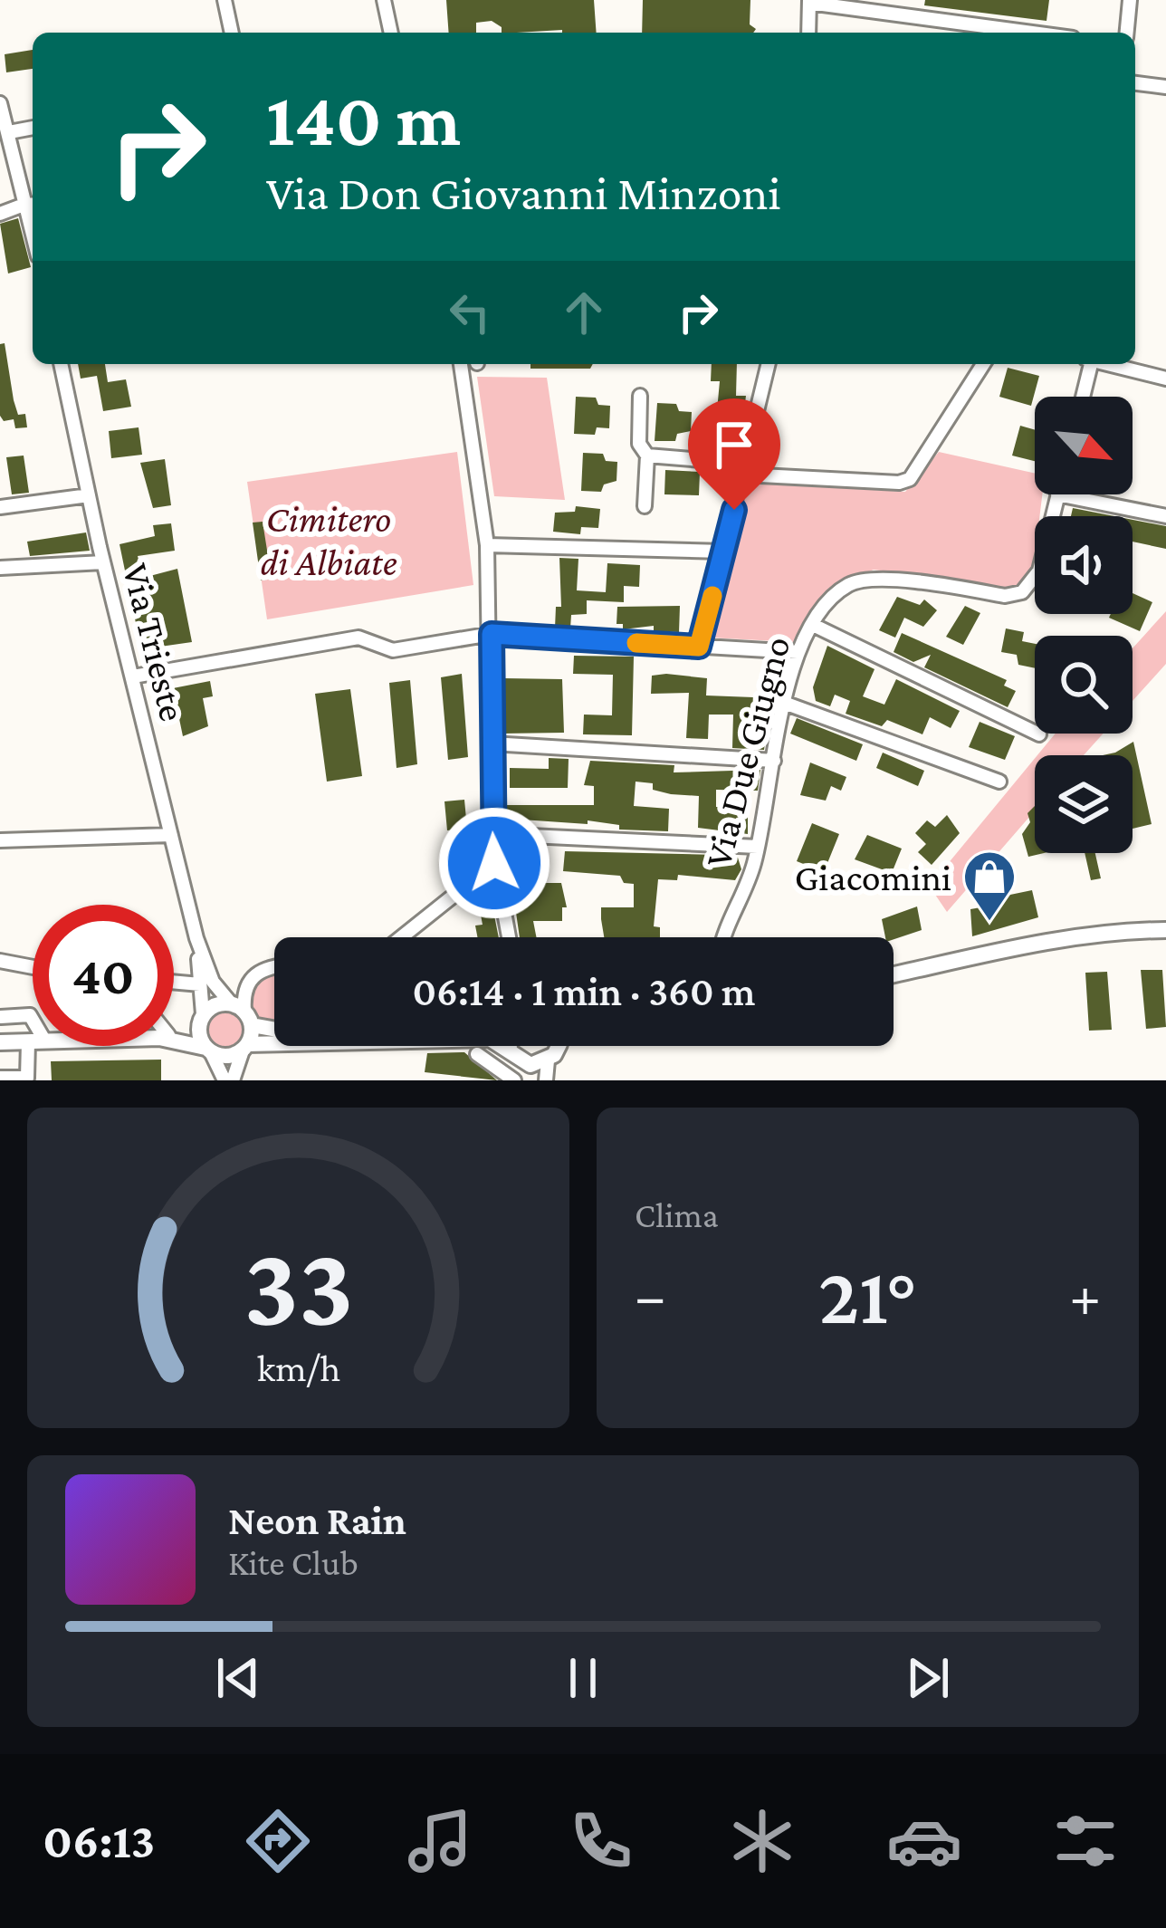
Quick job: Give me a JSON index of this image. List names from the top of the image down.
{
  "streets": {
    "street": ["Via Trieste", "Via Due Giugno"]
  },
  "parks": ["Cimitero di Albiate"],
  "places": {
    "shop": ["Giacomini"]
  },
  "north": "bottom right",
  "page": {
    "turn": ["140 m", "Via Don Giovanni Minzoni"],
    "limit": "40",
    "trip": "06:14 · 1 min · 360 m",
    "tile": "Clima",
    "heat": ["−", "21°", "+"],
    "song": ["Neon Rain", "Kite Club"],
    "tabs": "06:13",
    "gauge": ["33", "km/h"]
  }
}
